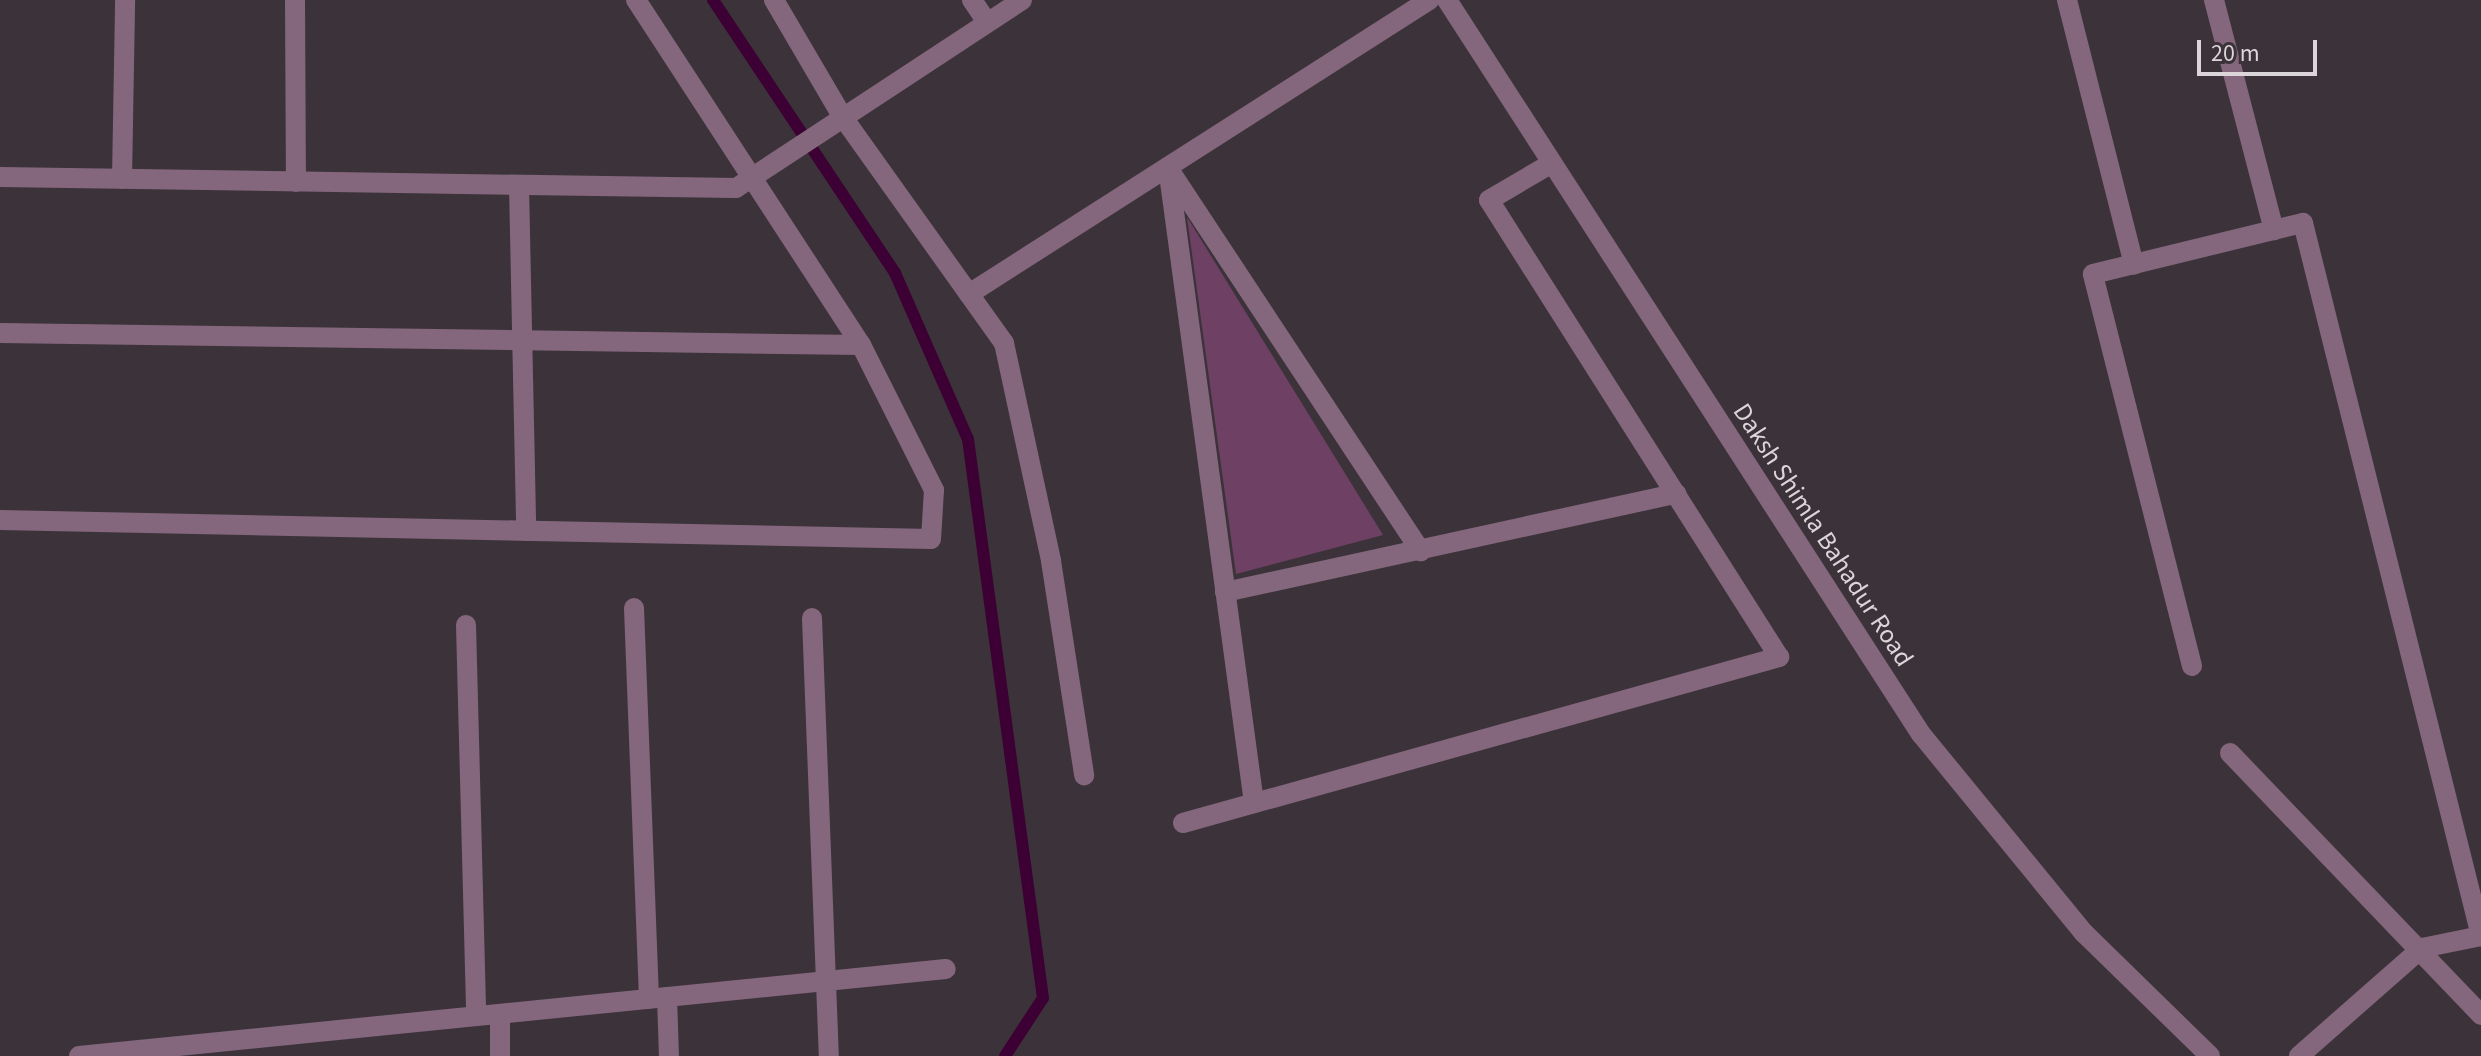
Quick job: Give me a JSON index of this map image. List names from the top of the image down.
{
  "streets": {
    "street": ["Daksh Shimla Bahadur Road"]
  },
  "scale_bar": "20 m"
}
